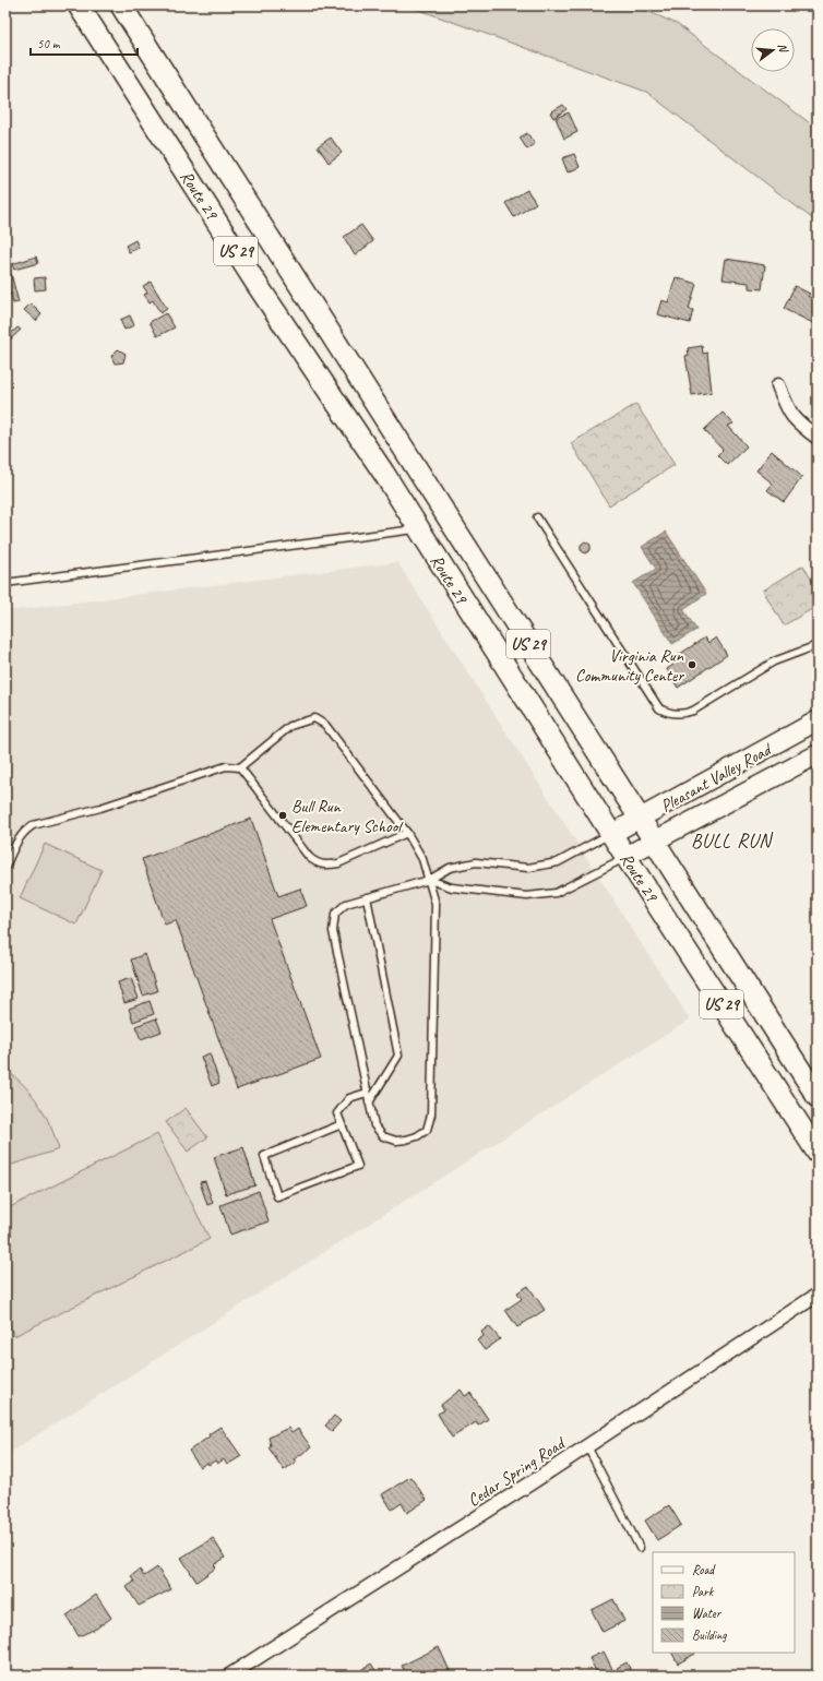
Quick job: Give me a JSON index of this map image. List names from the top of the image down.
{
  "streets": {
    "main road": ["Route 29", "US 29", "Pleasant Valley Road"],
    "street": ["Cedar Spring Road"]
  },
  "crossings": [
    ["Route 29", "Pleasant Valley Road"]
  ],
  "districts": ["BULL RUN"],
  "places": ["Virginia Run Community Center", "Bull Run Elementary School"],
  "legend": [
    "Road",
    "Park",
    "Water",
    "Building"
  ],
  "scale_bar": "50 m",
  "north": "right"
}
